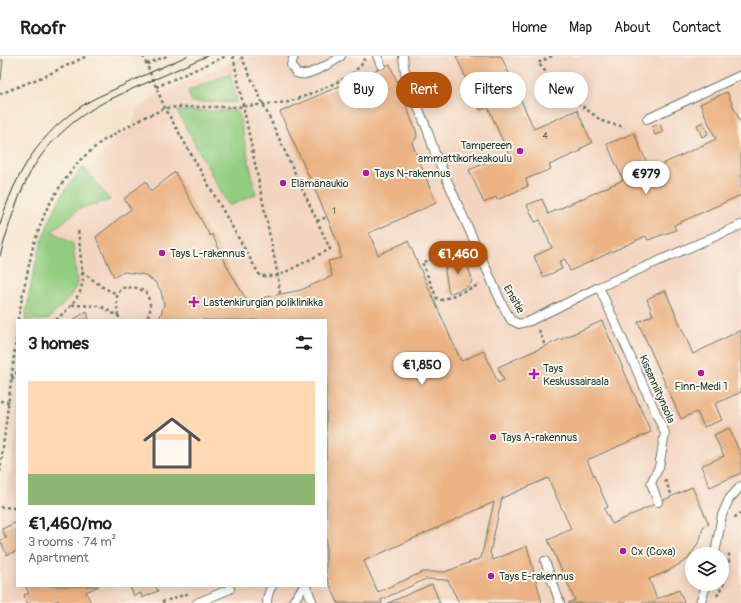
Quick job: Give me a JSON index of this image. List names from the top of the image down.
{
  "streets": {
    "lane": ["Ensitie", "Kissanniitynsola"]
  },
  "crossings": [
    ["Ensitie", "Kissanniitynsola"]
  ],
  "places": {
    "other": [
      "Tampereen ammattikorkeakoulu",
      "Tays N-rakennus",
      "Elämänaukio",
      "Tays L-rakennus",
      "Finn-Medi 1",
      "Tays A-rakennus",
      "Cx (Coxa)",
      "Tays E-rakennus"
    ],
    "health": ["Lastenkirurgian poliklinikka", "Tays Keskussairaala"]
  },
  "house_numbers": ["4", "1"],
  "page": {
    "header": "Roofr",
    "nav": [
      "Home",
      "Map",
      "About",
      "Contact"
    ],
    "chip": [
      "Buy",
      "Rent",
      "Filters",
      "New"
    ],
    "price": ["€979", "€1,460", "€1,850"],
    "heading": "3 homes",
    "list": [
      {
        "name": "€1,460/mo",
        "note": "3 rooms · 74 m² · Apartment"
      }
    ]
  }
}
